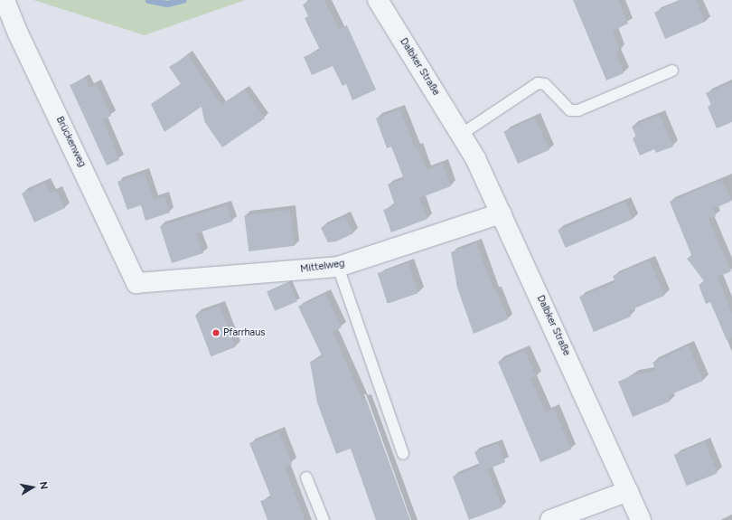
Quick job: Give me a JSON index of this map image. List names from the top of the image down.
{
  "streets": {
    "street": ["Dalbker Straße", "Brückenweg", "Mittelweg"]
  },
  "crossings": [
    ["Dalbker Straße", "Mittelweg"],
    ["Brückenweg", "Mittelweg"]
  ],
  "places": ["Pfarrhaus"],
  "north": "right"
}
